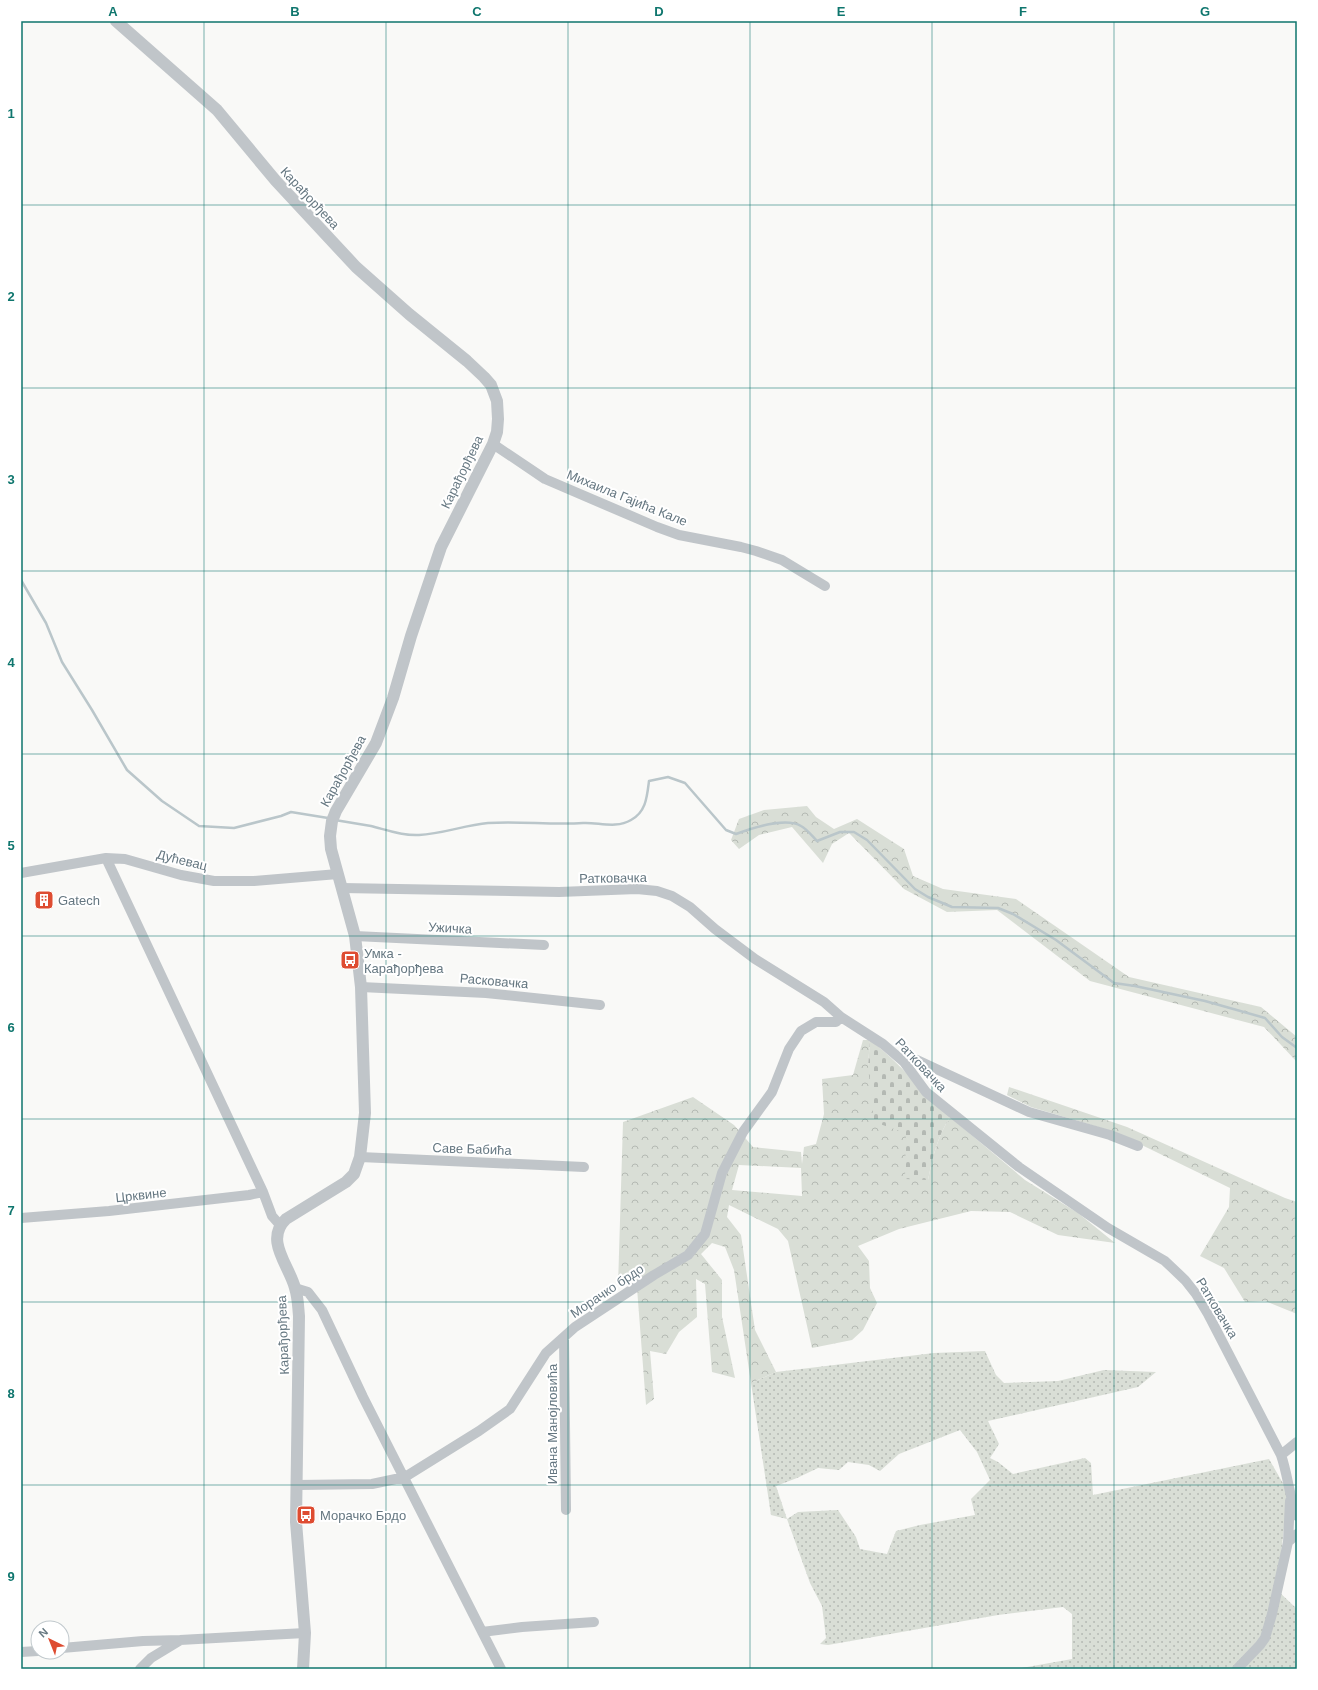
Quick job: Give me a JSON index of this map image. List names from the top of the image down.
{
  "streets": {
    "street": [
      "Карађорђева",
      "Михаила Гајића Кале",
      "Дућевац",
      "Ратковачка",
      "Ужичка",
      "Расковачка",
      "Саве Бабића",
      "Црквине",
      "Морачко брдо",
      "Ивана Манојловића"
    ]
  },
  "crossings": [
    ["Карађорђева", "Михаила Гајића Кале"],
    ["Карађорђева", "Дућевац"],
    ["Карађорђева", "Ратковачка"],
    ["Карађорђева", "Ужичка"],
    ["Карађорђева", "Расковачка"],
    ["Карађорђева", "Саве Бабића"],
    ["Карађорђева", "Морачко брдо"],
    ["Ратковачка", "Морачко брдо"],
    ["Морачко брдо", "Ивана Манојловића"]
  ],
  "places": {
    "building": ["Gatech"],
    "bus stop": ["Умка - Карађорђева", "Морачко Брдо"]
  },
  "north": "top left",
  "grid": {
    "columns": [
      "A",
      "B",
      "C",
      "D",
      "E",
      "F",
      "G"
    ],
    "rows": [
      "1",
      "2",
      "3",
      "4",
      "5",
      "6",
      "7",
      "8",
      "9"
    ]
  }
}
